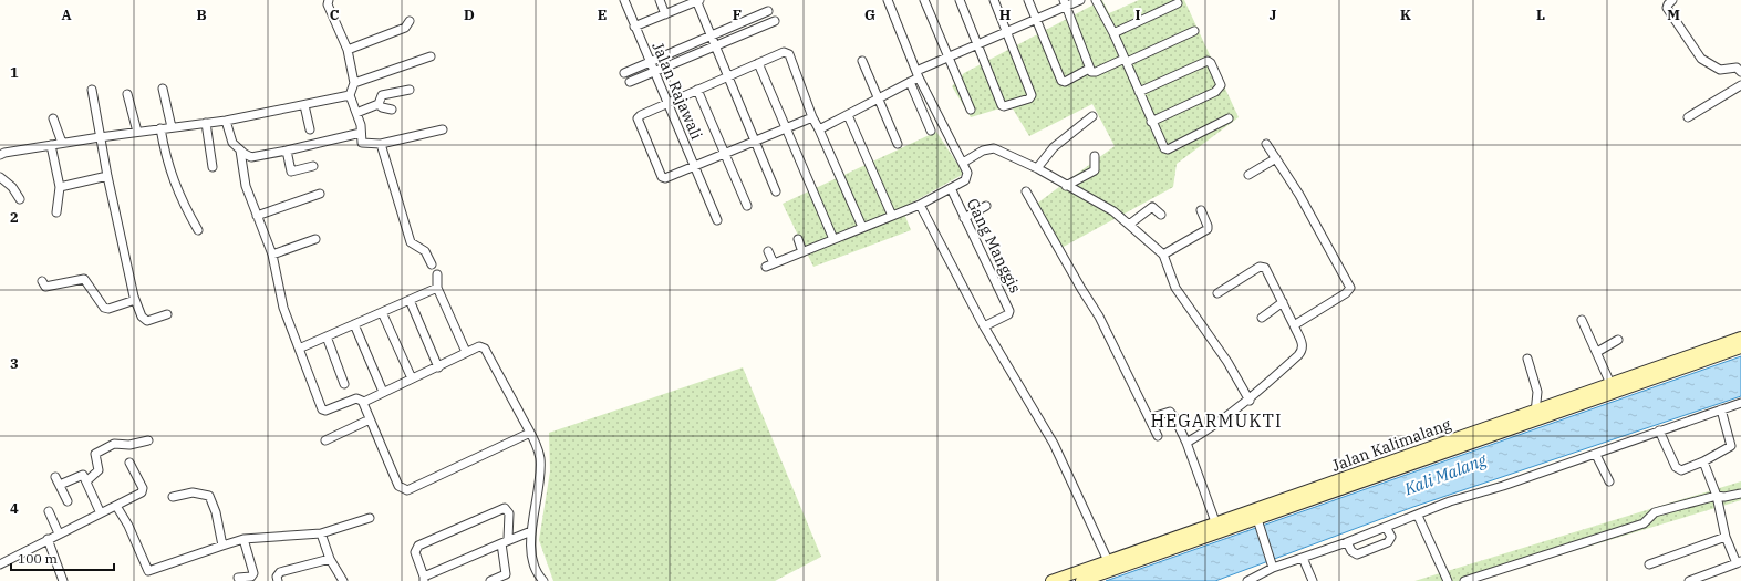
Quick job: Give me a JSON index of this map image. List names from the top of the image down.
{
  "streets": {
    "main road": ["Jalan Kalimalang"],
    "street": ["Jalan Rajawali", "Gang Manggis"]
  },
  "districts": ["HEGARMUKTI"],
  "water": ["Kali Malang"],
  "scale_bar": "100 m",
  "grid": {
    "columns": [
      "A",
      "B",
      "C",
      "D",
      "E",
      "F",
      "G",
      "H",
      "I",
      "J",
      "K",
      "L",
      "M"
    ],
    "rows": [
      "1",
      "2",
      "3",
      "4"
    ]
  }
}
